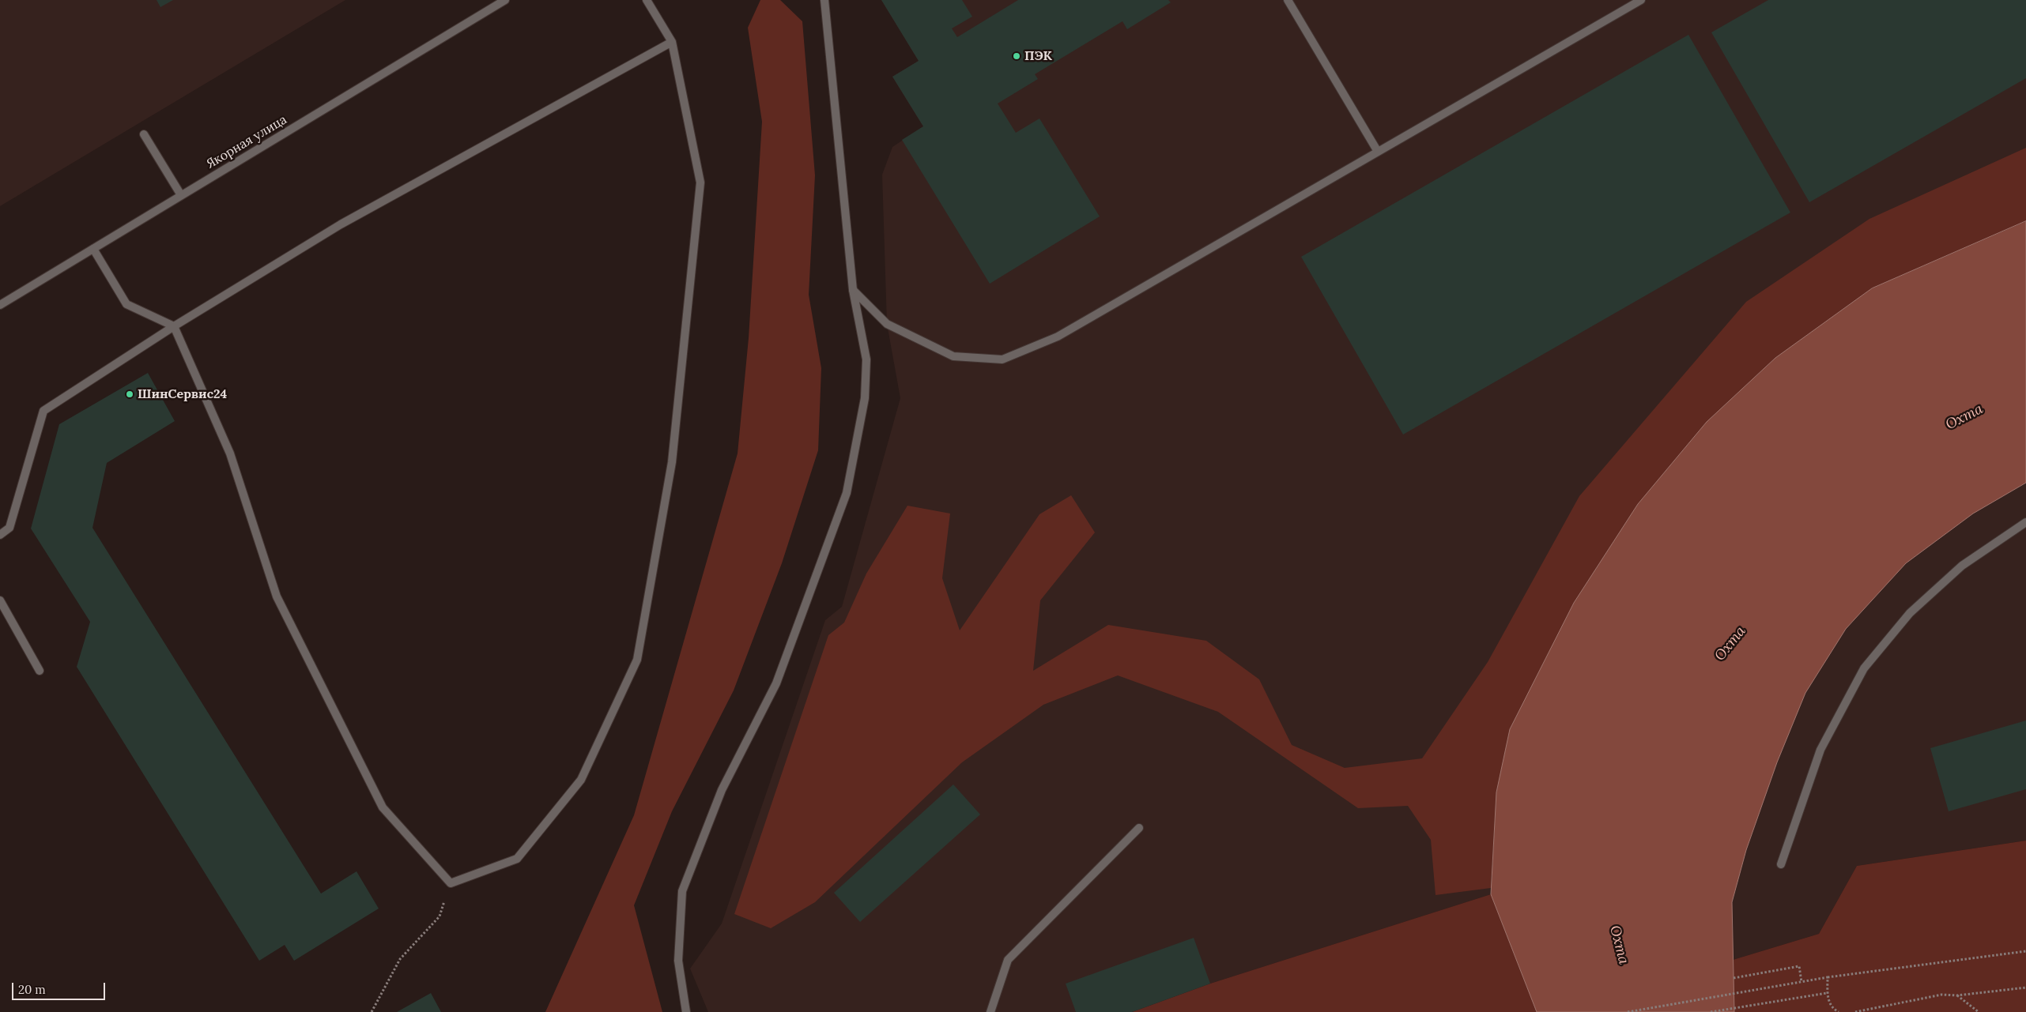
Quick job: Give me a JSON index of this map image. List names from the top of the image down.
{
  "streets": {
    "street": ["Якорная улица"]
  },
  "water": ["Охта"],
  "places": ["ПЭК", "ШинCервис24"],
  "scale_bar": "20 m"
}
